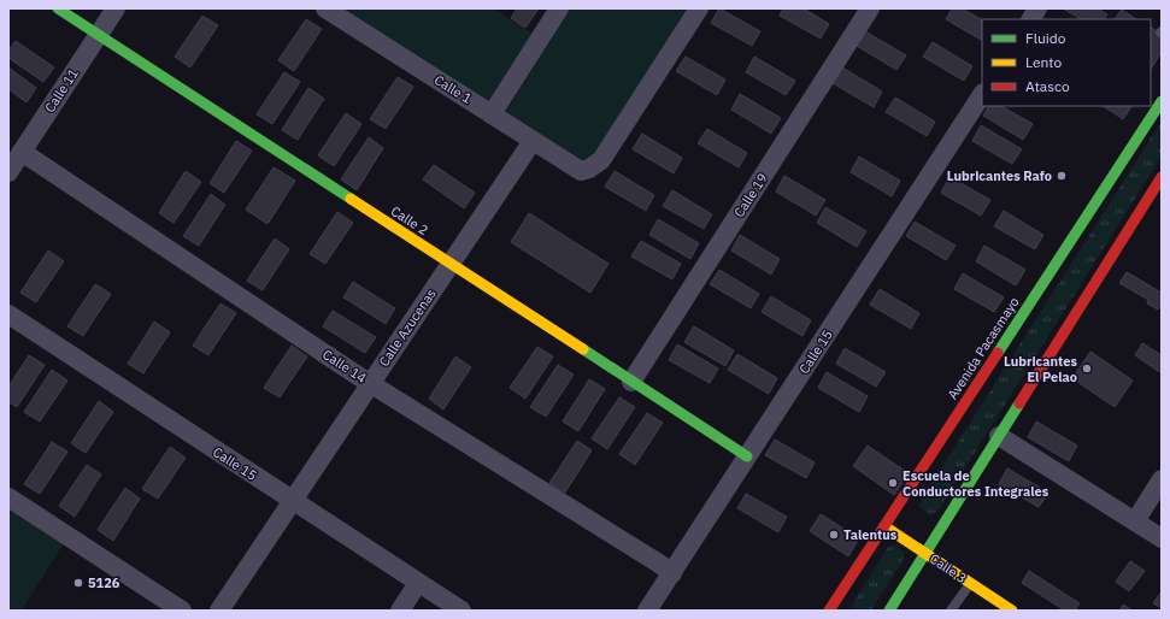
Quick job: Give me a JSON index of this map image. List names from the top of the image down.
{
  "streets": {
    "main road": ["Calle 2", "Avenida Pacasmayo", "Calle 3"],
    "street": [
      "Calle 1",
      "Calle 11",
      "Calle 19",
      "Calle Azucenas",
      "Calle 15",
      "Calle 14"
    ]
  },
  "crossings": [
    ["Calle 1", "Calle Azucenas"],
    ["Calle 11", "Calle 2"],
    ["Calle 11", "Calle 14"],
    ["Calle 19", "Calle 2"],
    ["Calle 2", "Calle Azucenas"],
    ["Calle 2", "Calle 15"],
    ["Calle Azucenas", "Calle 15"],
    ["Calle Azucenas", "Calle 14"],
    ["Avenida Pacasmayo", "Calle 3"],
    ["Calle 15", "Calle 14"]
  ],
  "places": [
    "Lubricantes Rafo",
    "Lubricantes El Pelao",
    "Escuela de Conductores Integrales",
    "Talentus",
    "5126"
  ],
  "legend": ["Fluido", "Lento", "Atasco"]
}
